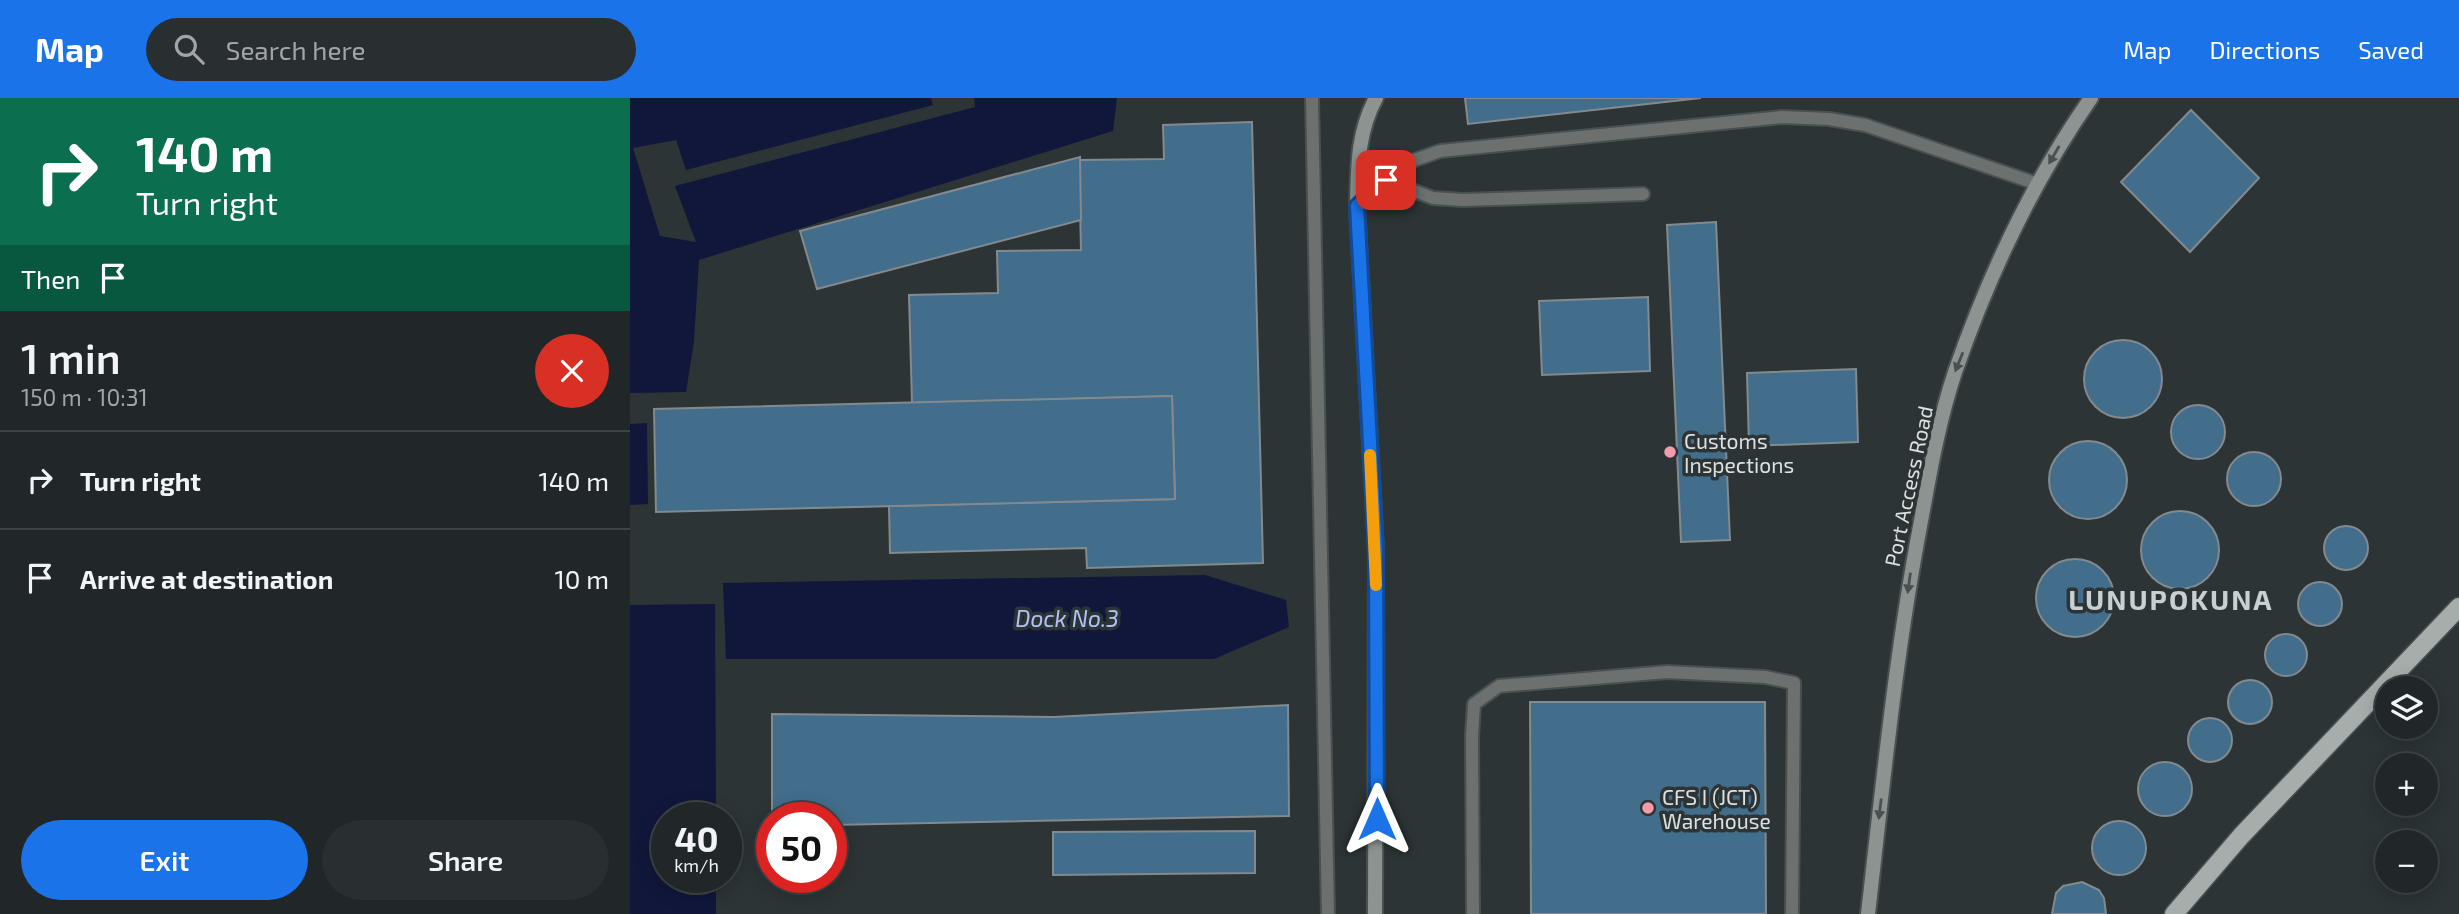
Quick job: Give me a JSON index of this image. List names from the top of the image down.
{
  "streets": {
    "main road": ["Port Access Road"]
  },
  "one_way": ["Port Access Road"],
  "districts": ["LUNUPOKUNA"],
  "water": ["Dock No.3"],
  "places": ["Customs Inspections", "CFS I (JCT) Warehouse"],
  "page": {
    "header": "Map",
    "search": "Search here",
    "nav": ["Map", "Directions", "Saved"],
    "turn": ["140 m", "Turn right"],
    "then": "Then",
    "heading": ["1 min", "150 m · 10:31"],
    "list": [
      {
        "name": "Turn right",
        "value": "140 m"
      },
      {
        "name": "Arrive at destination",
        "value": "10 m"
      }
    ],
    "map_buttons": ["+", "−"],
    "speed": "40 km/h",
    "limit": "50",
    "buttons": ["Exit", "Share"]
  }
}
